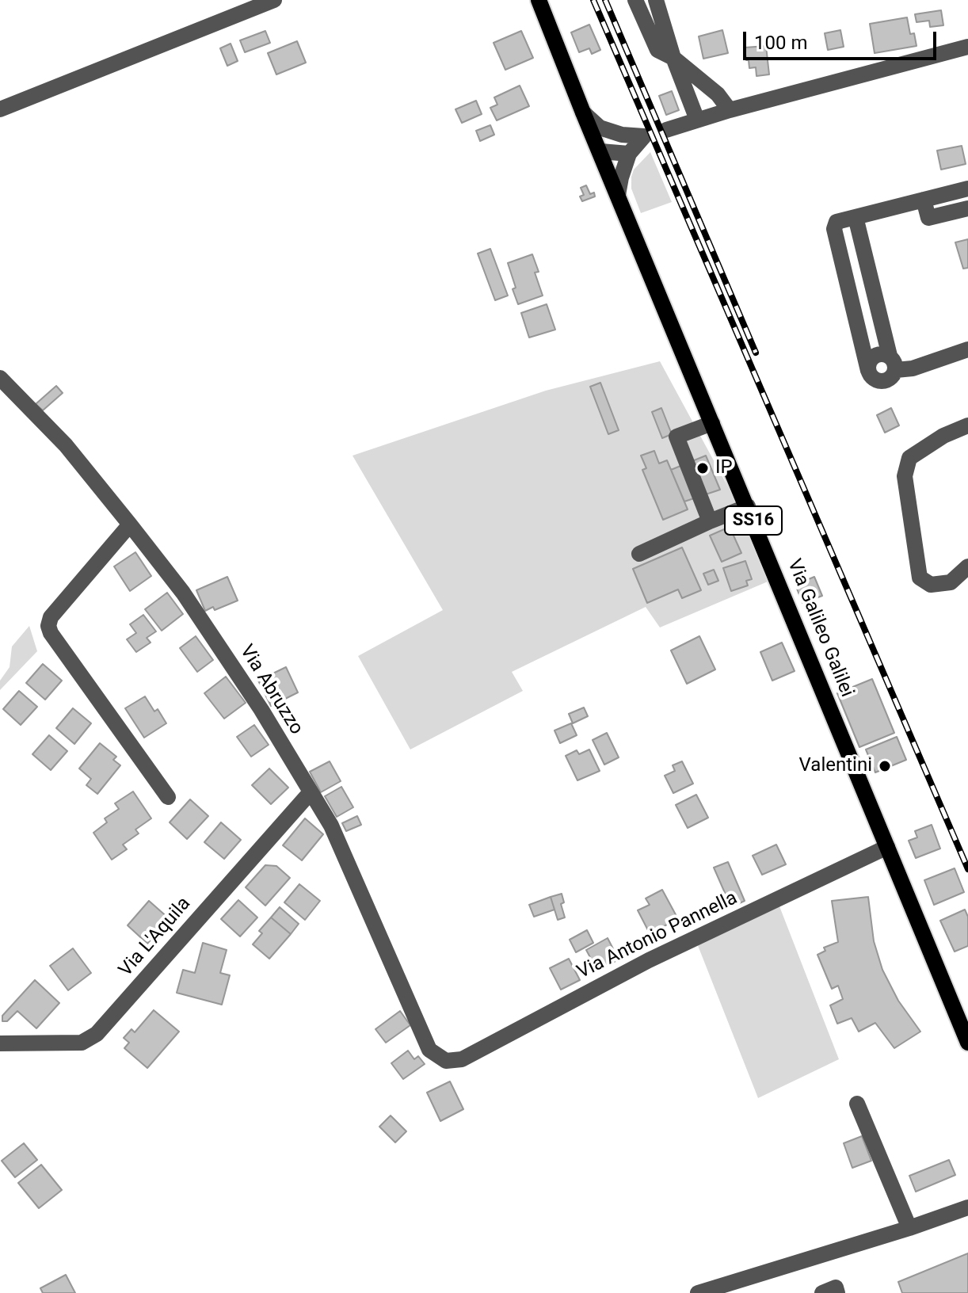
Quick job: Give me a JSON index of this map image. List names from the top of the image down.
{
  "streets": {
    "main road": ["SS16", "Via Galileo Galilei"],
    "street": ["Via Abruzzo", "Via Antonio Pannella", "Via L'Aquila"]
  },
  "crossings": [
    ["SS16", "Via Galileo Galilei"],
    ["Via Galileo Galilei", "Via Antonio Pannella"],
    ["Via Abruzzo", "Via Antonio Pannella"],
    ["Via Abruzzo", "Via L'Aquila"]
  ],
  "places": ["IP", "Valentini"],
  "scale_bar": "100 m"
}
